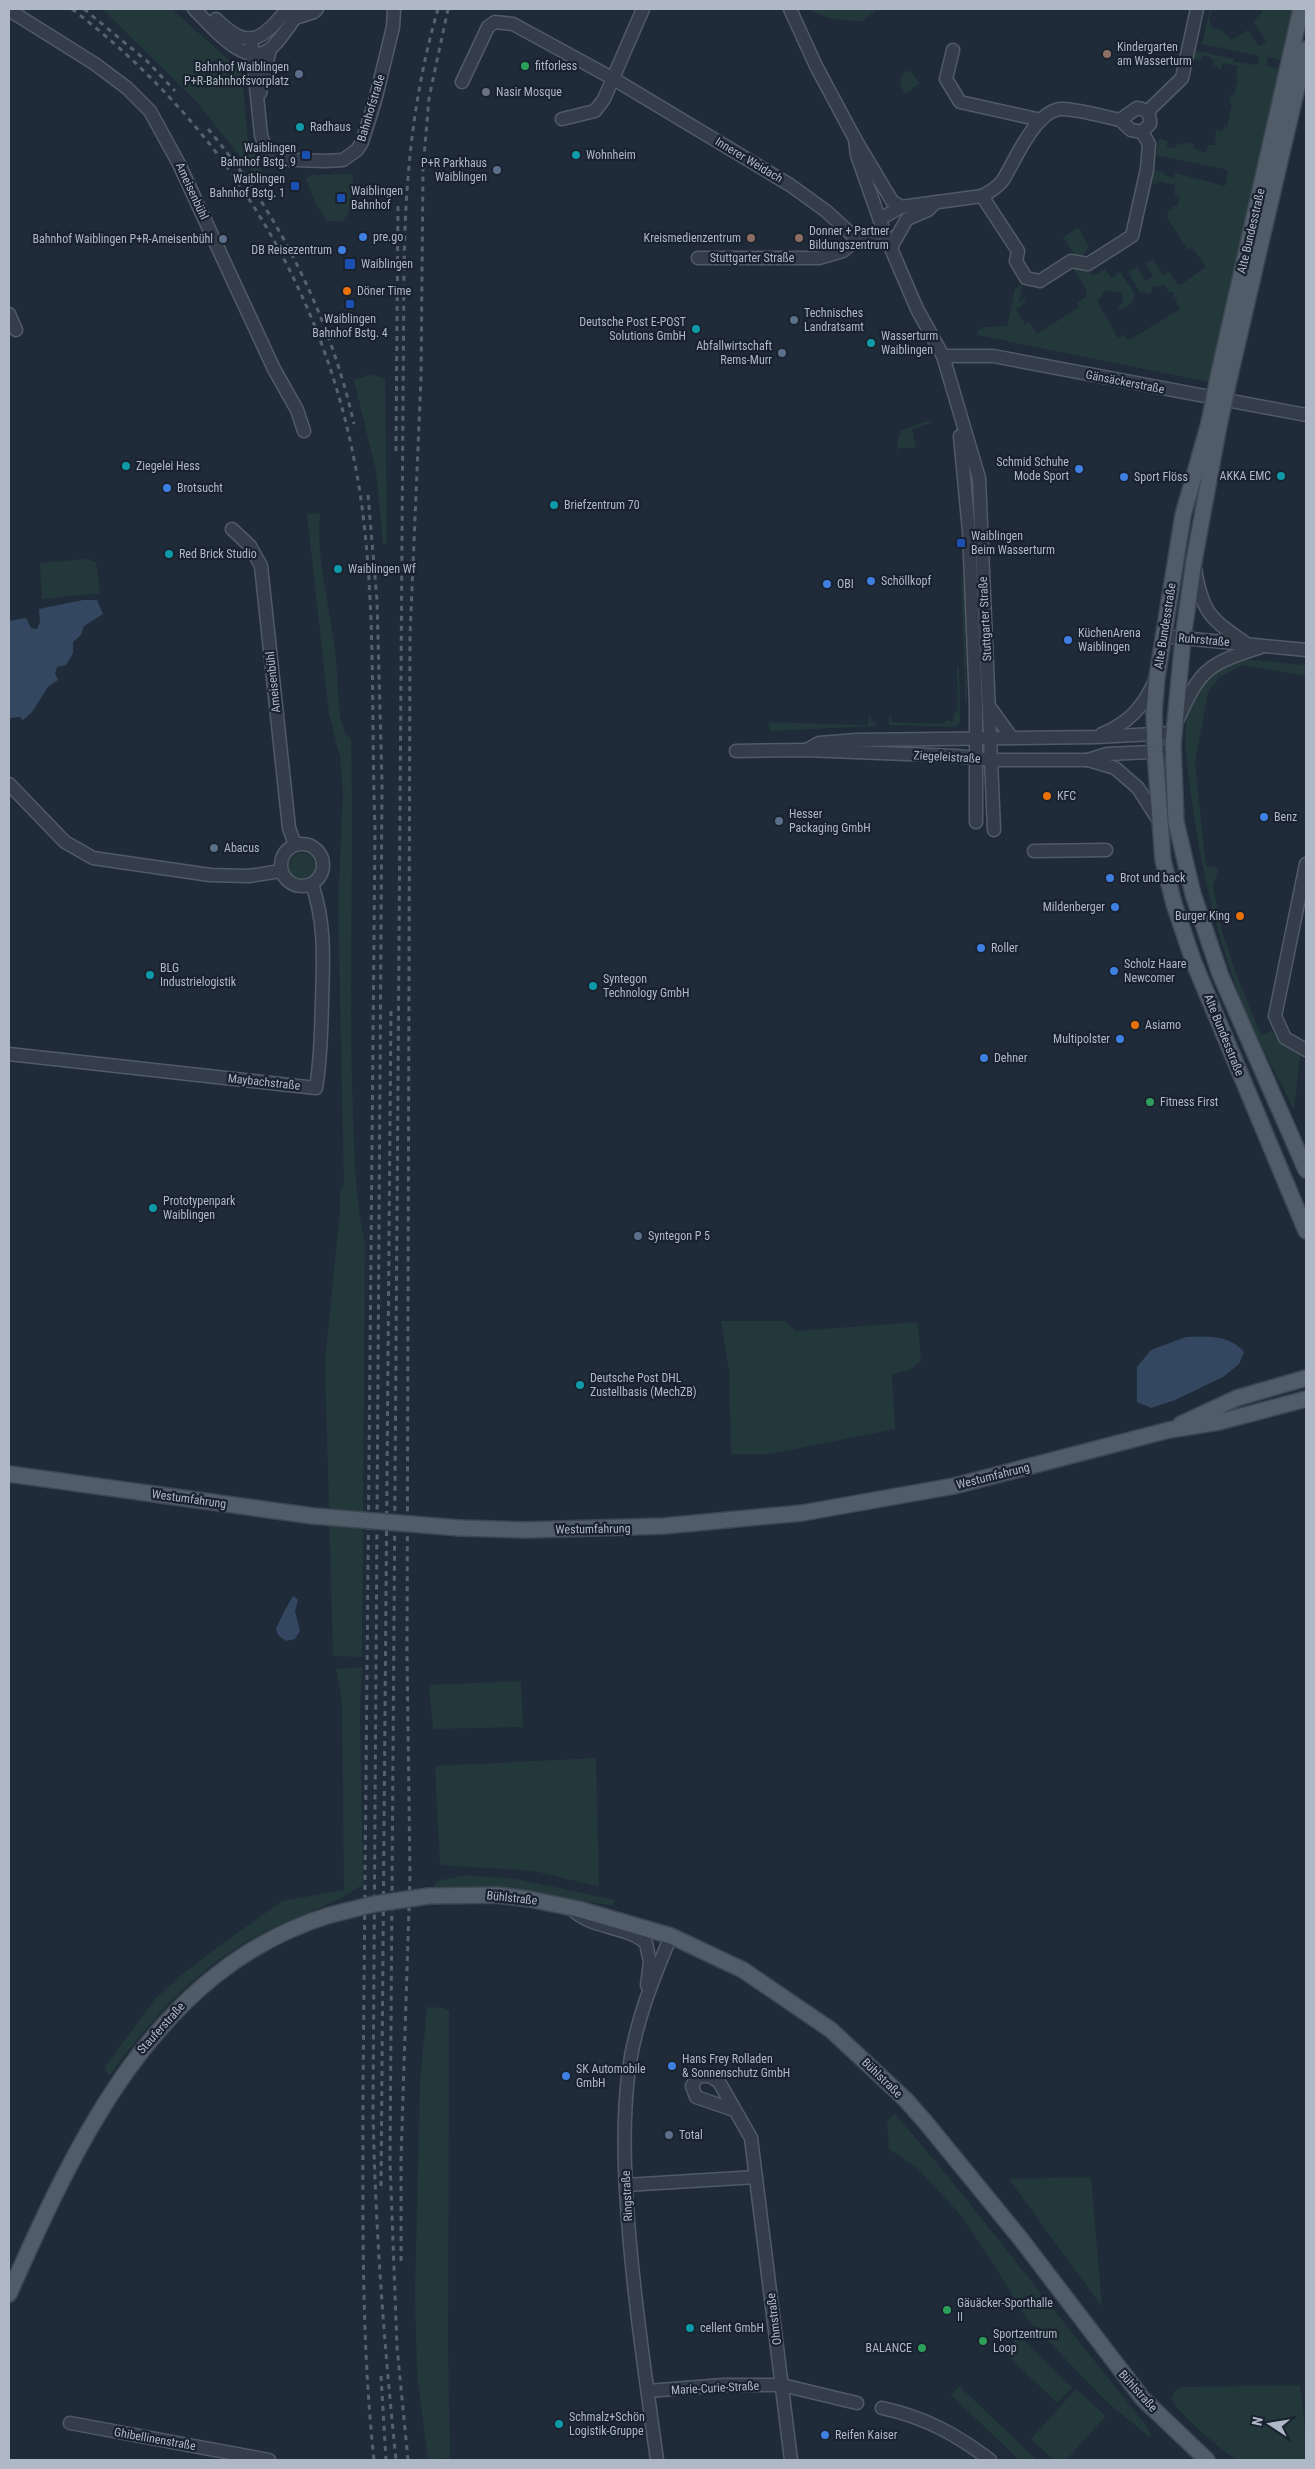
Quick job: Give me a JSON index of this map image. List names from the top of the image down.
{
  "streets": {
    "main road": [
      "Alte Bundesstraße",
      "Westumfahrung",
      "Bühlstraße",
      "Stauferstraße"
    ],
    "street": [
      "Bahnhofstraße",
      "Innerer Weidach",
      "Ameisenbühl",
      "Stuttgarter Straße",
      "Gänsäckerstraße",
      "Ruhrstraße",
      "Ziegeleistraße",
      "Maybachstraße",
      "Ringstraße",
      "Ohmstraße",
      "Marie-Curie-Straße",
      "Ghibellinenstraße"
    ]
  },
  "crossings": [
    ["Innerer Weidach", "Stuttgarter Straße"],
    ["Ameisenbühl", "Maybachstraße"],
    ["Alte Bundesstraße", "Ruhrstraße"],
    ["Alte Bundesstraße", "Ziegeleistraße"],
    ["Stuttgarter Straße", "Gänsäckerstraße"],
    ["Stuttgarter Straße", "Ziegeleistraße"],
    ["Ruhrstraße", "Ziegeleistraße"],
    ["Bühlstraße", "Stauferstraße"],
    ["Bühlstraße", "Ringstraße"],
    ["Ringstraße", "Marie-Curie-Straße"],
    ["Ohmstraße", "Marie-Curie-Straße"]
  ],
  "places": {
    "other": [
      "Kindergarten am Wasserturm",
      "fitforless",
      "Bahnhof Waiblingen P+R-Bahnhofsvorplatz",
      "Nasir Mosque",
      "Radhaus",
      "Wohnheim",
      "P+R Parkhaus Waiblingen",
      "pre.go",
      "Kreismedienzentrum",
      "Donner + Partner Bildungszentrum",
      "Bahnhof Waiblingen P+R-Ameisenbühl",
      "DB Reisezentrum",
      "Döner Time",
      "Technisches Landratsamt",
      "Deutsche Post E-POST Solutions GmbH",
      "Wasserturm Waiblingen",
      "Abfallwirtschaft Rems-Murr",
      "Ziegelei Hess",
      "Schmid Schuhe Mode Sport",
      "AKKA EMC",
      "Sport Flöss",
      "Brotsucht",
      "Briefzentrum 70",
      "Red Brick Studio",
      "Waiblingen Wf",
      "Schöllkopf",
      "OBI",
      "KüchenArena Waiblingen",
      "KFC",
      "Benz",
      "Hesser Packaging GmbH",
      "Abacus",
      "Brot und back",
      "Mildenberger",
      "Burger King",
      "Roller",
      "Scholz Haare Newcomer",
      "BLG Industrielogistik",
      "Syntegon Technology GmbH",
      "Asiamo",
      "Multipolster",
      "Dehner",
      "Fitness First",
      "Prototypenpark Waiblingen",
      "Syntegon P 5",
      "Deutsche Post DHL Zustellbasis (MechZB)",
      "Hans Frey Rolladen & Sonnenschutz GmbH",
      "SK Automobile GmbH",
      "Total",
      "Gäuäcker-Sporthalle II",
      "cellent GmbH",
      "Sportzentrum Loop",
      "BALANCE",
      "Schmalz+Schön Logistik-Gruppe",
      "Reifen Kaiser"
    ],
    "transit": [
      "Waiblingen Bahnhof Bstg. 9",
      "Waiblingen Bahnhof Bstg. 1",
      "Waiblingen Bahnhof",
      "Waiblingen",
      "Waiblingen Bahnhof Bstg. 4",
      "Waiblingen Beim Wasserturm"
    ]
  },
  "north": "left"
}
